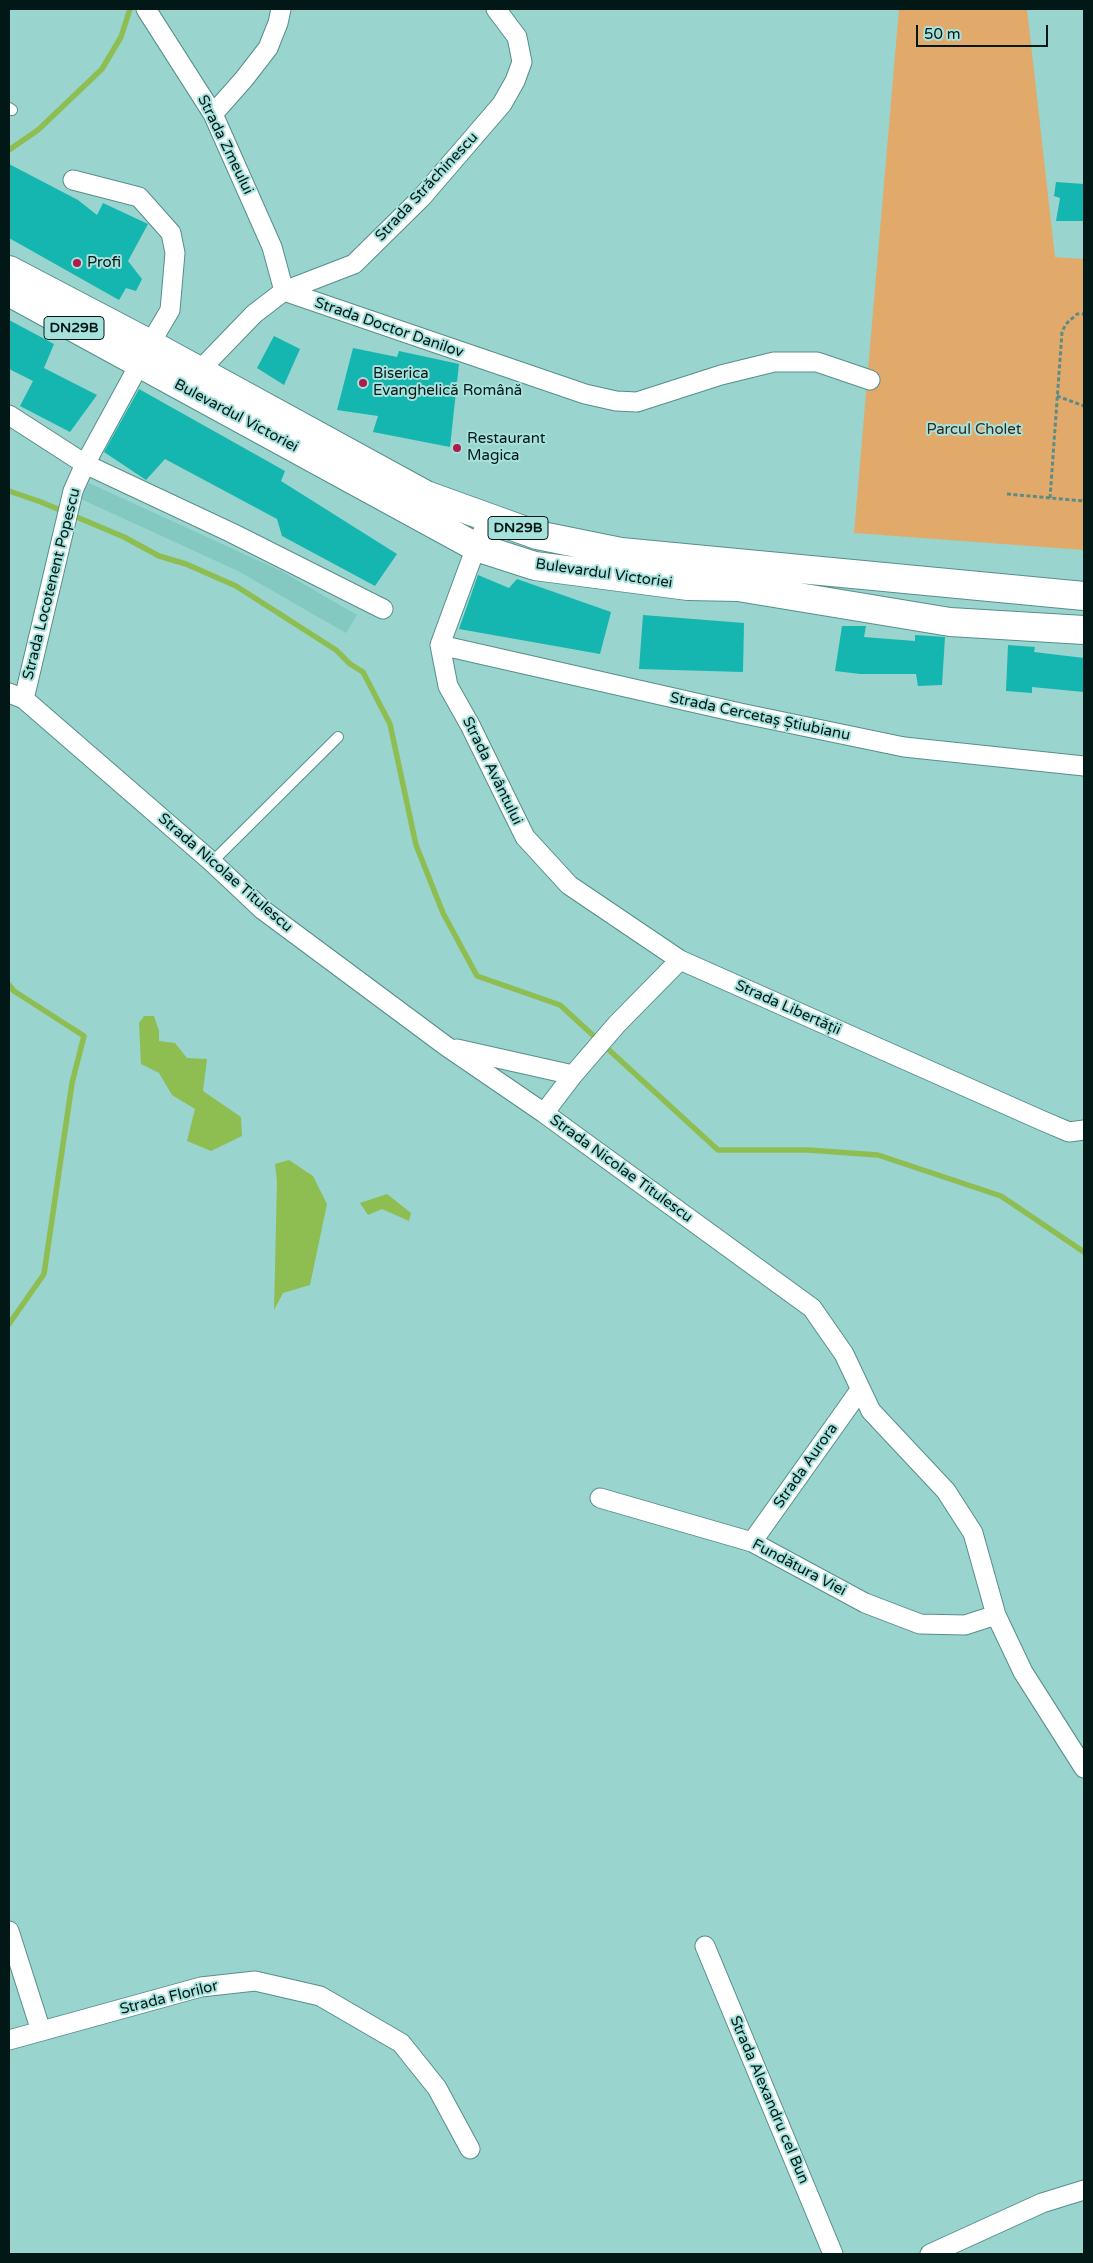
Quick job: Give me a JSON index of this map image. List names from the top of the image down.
{
  "streets": {
    "main road": ["DN29B", "Bulevardul Victoriei"],
    "street": [
      "Strada Zmeului",
      "Strada Străchinescu",
      "Strada Doctor Danilov",
      "Strada Locotenent Popescu",
      "Strada Cercetaș Știubianu",
      "Strada Avântului",
      "Strada Nicolae Titulescu",
      "Strada Libertății",
      "Strada Aurora",
      "Fundătura Viei",
      "Strada Florilor",
      "Strada Alexandru cel Bun"
    ]
  },
  "crossings": [
    ["Strada Zmeului", "Strada Străchinescu"],
    ["Strada Zmeului", "Strada Doctor Danilov"],
    ["Strada Străchinescu", "Strada Doctor Danilov"],
    ["Strada Străchinescu", "Bulevardul Victoriei"],
    ["Bulevardul Victoriei", "Strada Locotenent Popescu"],
    ["Strada Locotenent Popescu", "Strada Nicolae Titulescu"],
    ["Strada Cercetaș Știubianu", "Strada Avântului"],
    ["Strada Avântului", "Strada Libertății"],
    ["Strada Nicolae Titulescu", "Strada Aurora"],
    ["Strada Nicolae Titulescu", "Fundătura Viei"],
    ["Strada Aurora", "Fundătura Viei"]
  ],
  "parks": ["Parcul Cholet"],
  "places": ["Profi", "Biserica Evanghelică Română", "Restaurant Magica"],
  "scale_bar": "50 m"
}
